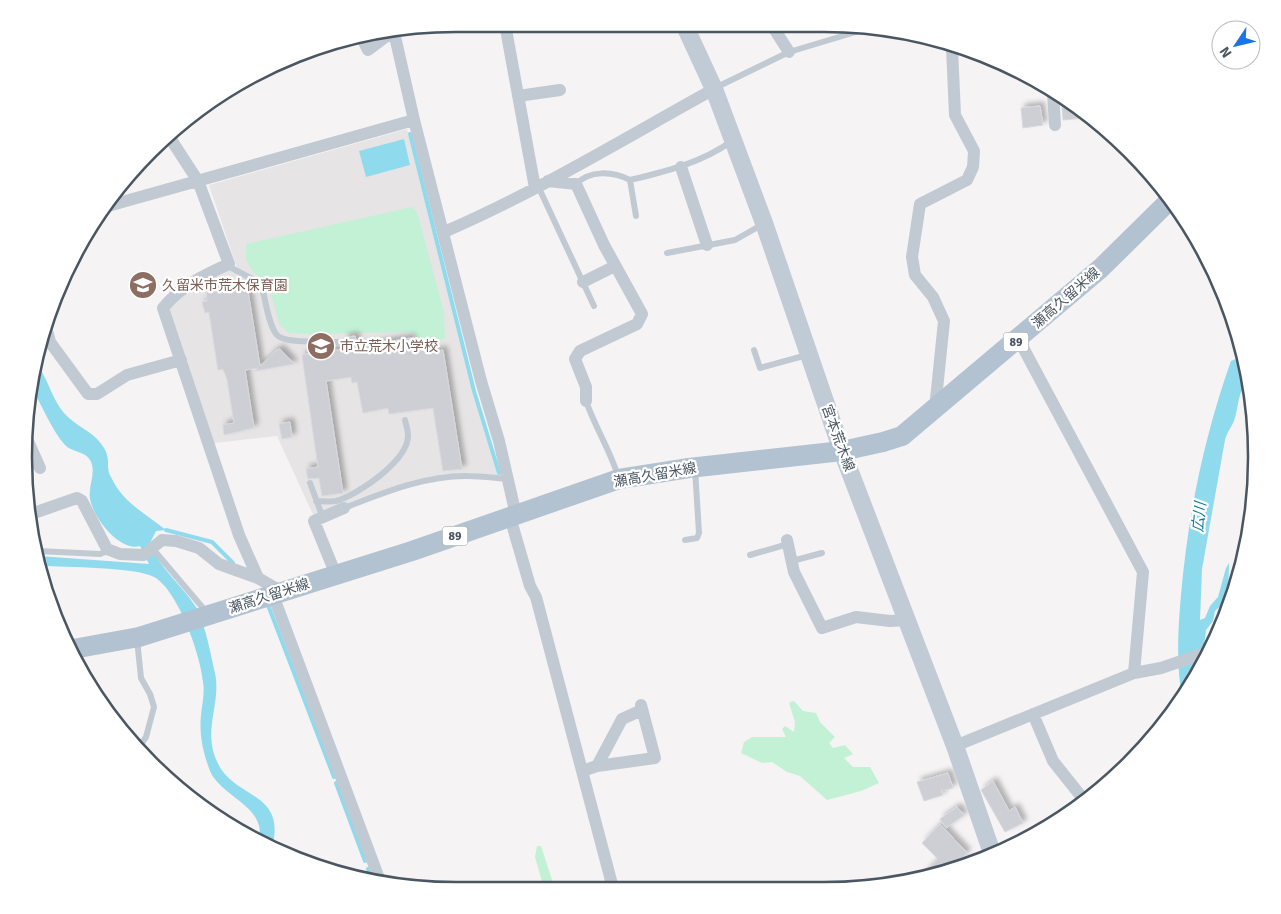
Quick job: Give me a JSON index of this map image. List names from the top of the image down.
{
  "streets": {
    "main road": ["瀬高久留米線", "89", "宮本荒木線"]
  },
  "crossings": [
    ["瀬高久留米線", "宮本荒木線"]
  ],
  "water": ["広川"],
  "places": {
    "school or university": ["久留米市荒木保育園", "市立荒木小学校"]
  },
  "north": "bottom left"
}
